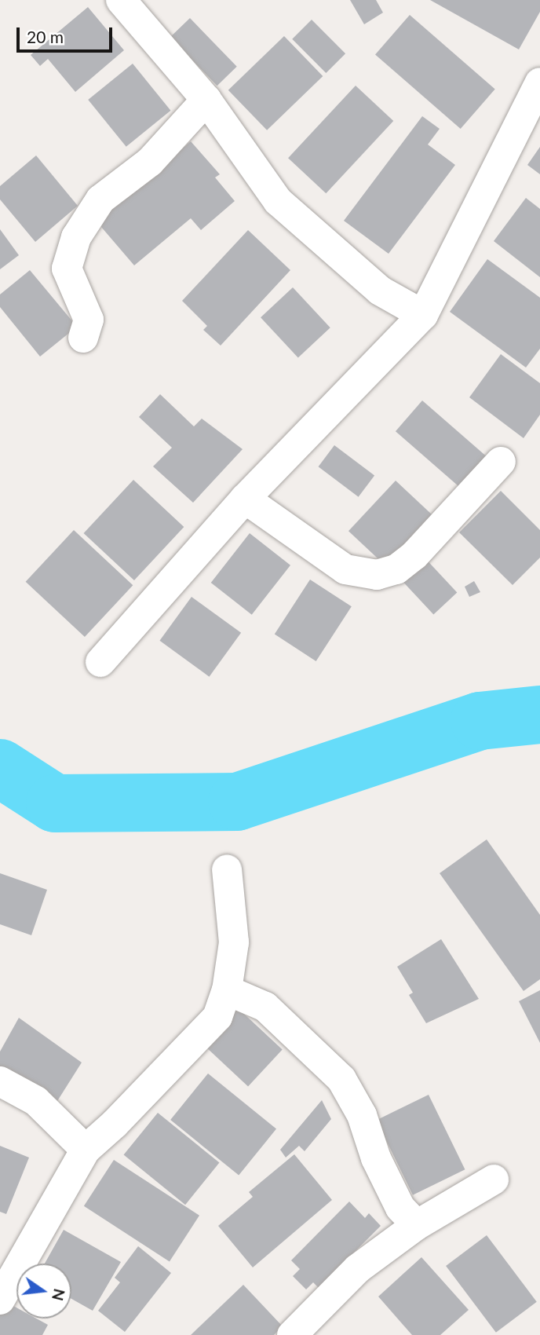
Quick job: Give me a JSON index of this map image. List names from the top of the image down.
{
  "scale_bar": "20 m",
  "north": "right"
}
